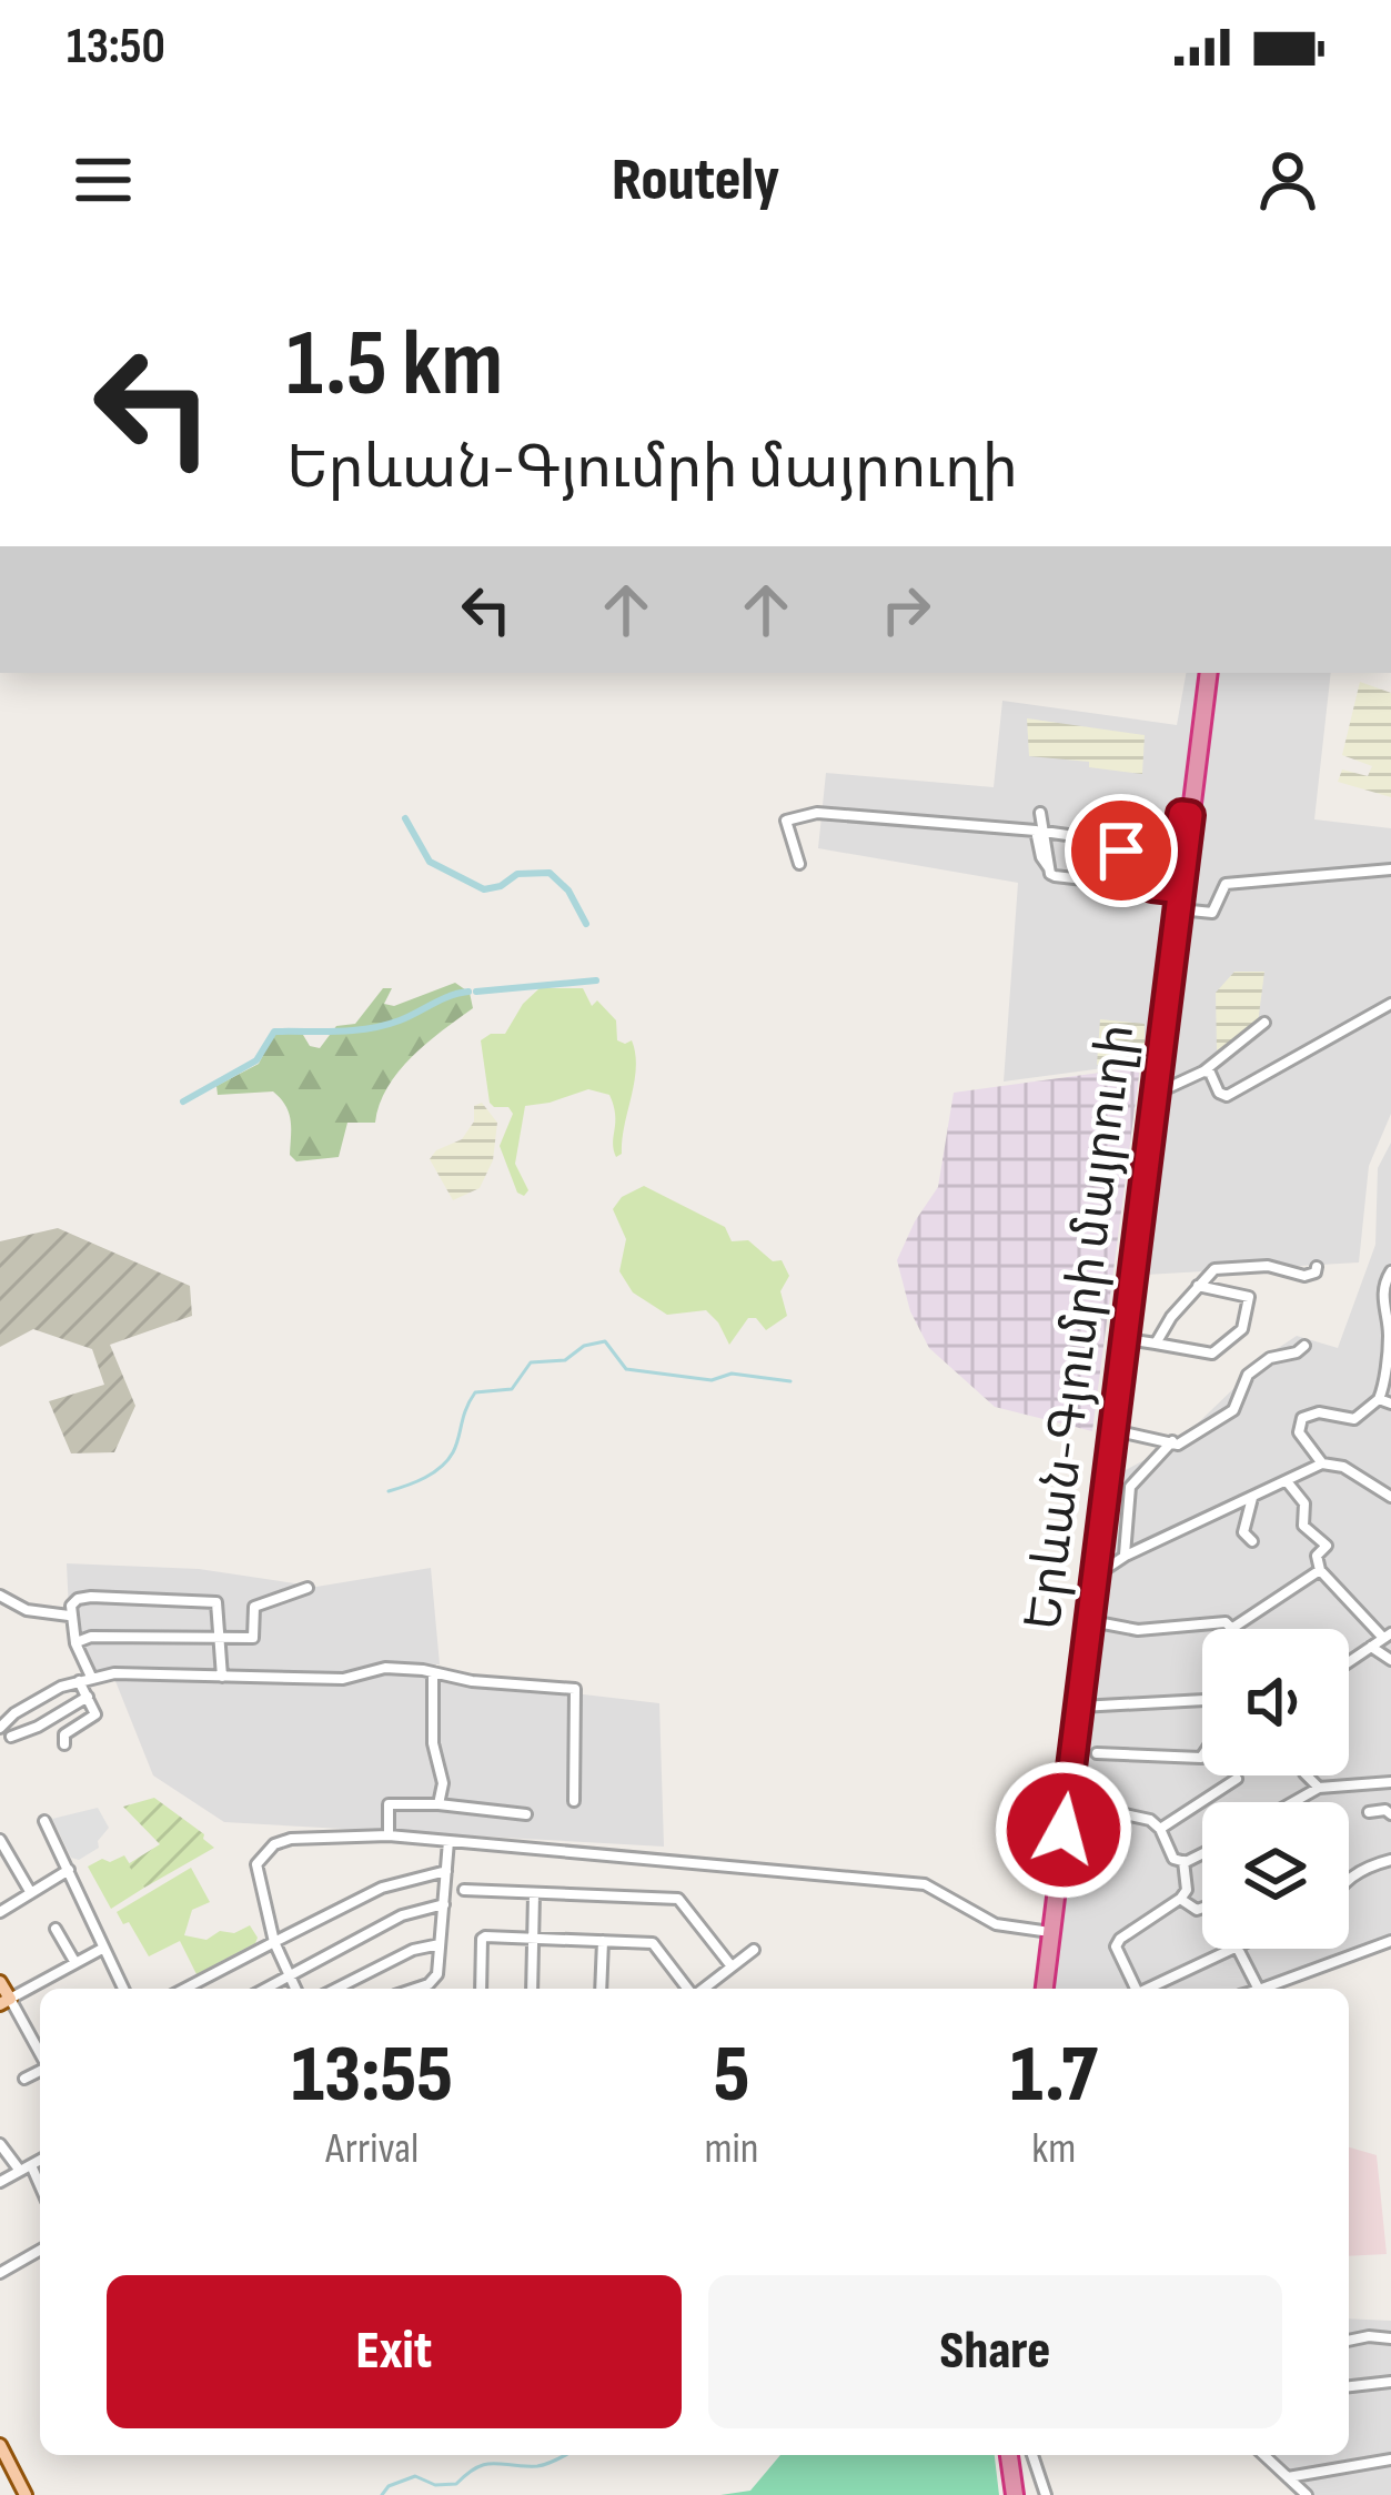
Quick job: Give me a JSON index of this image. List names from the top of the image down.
{
  "streets": {
    "highway": ["Երևան-Գյումրի մայրուղի"]
  },
  "page": {
    "status": "13:50",
    "header": "Routely",
    "turn": ["1.5 km", "Երևան-Գյումրի մայրուղի"],
    "eta": [
      "13:55",
      "Arrival",
      "5",
      "min",
      "1.7",
      "km"
    ],
    "buttons": ["Exit", "Share"]
  }
}
